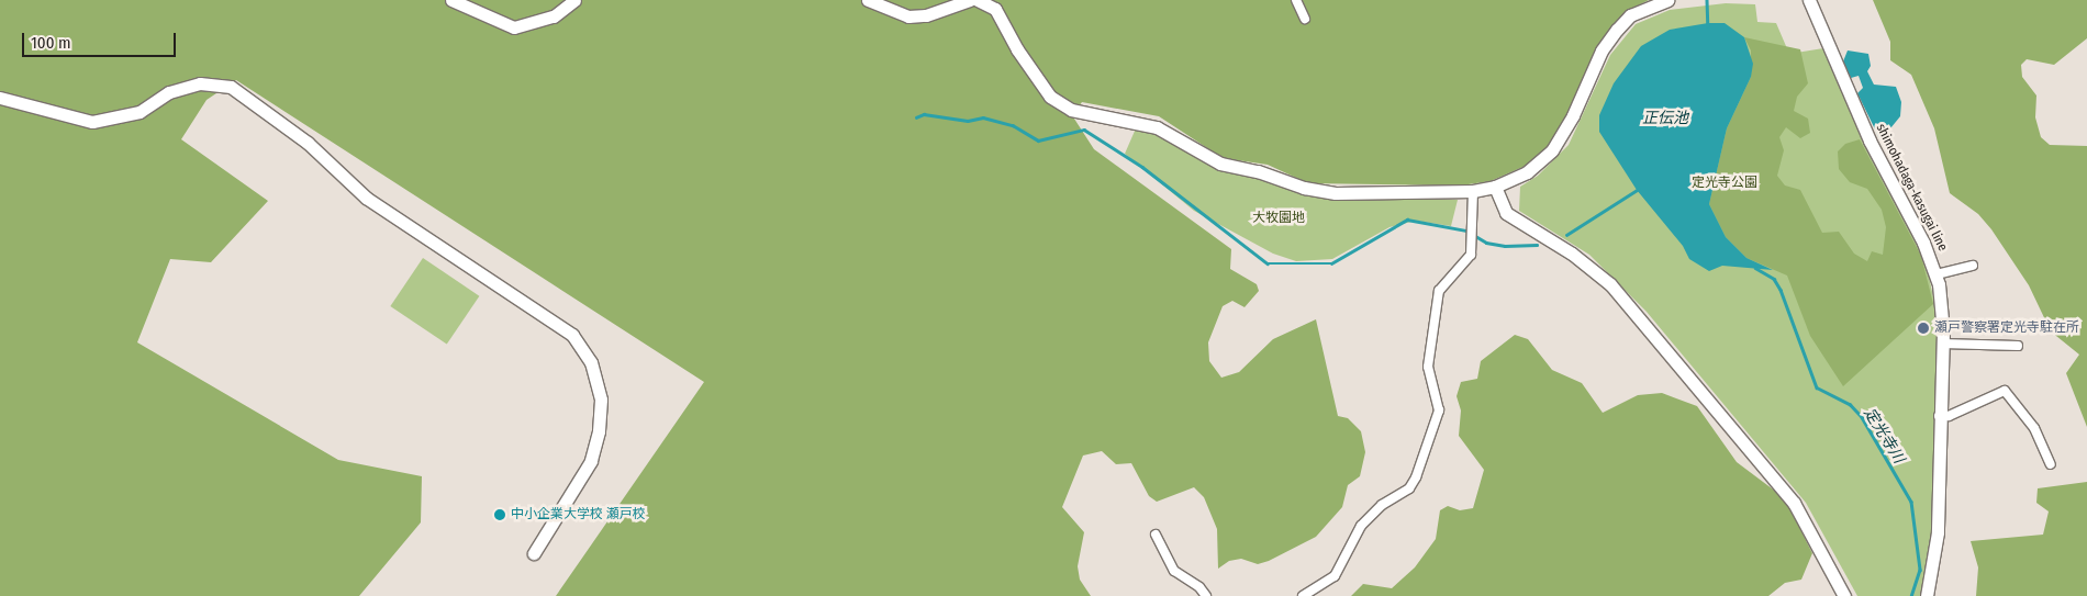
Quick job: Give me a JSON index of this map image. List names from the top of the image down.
{
  "streets": {
    "street": ["shimohadaga-kasugai line"]
  },
  "water": ["正伝池", "定光寺川"],
  "parks": ["定光寺公園", "大牧園地"],
  "places": ["瀬戸警察署定光寺駐在所", "中小企業大学校 瀬戸校"],
  "scale_bar": "100 m"
}
